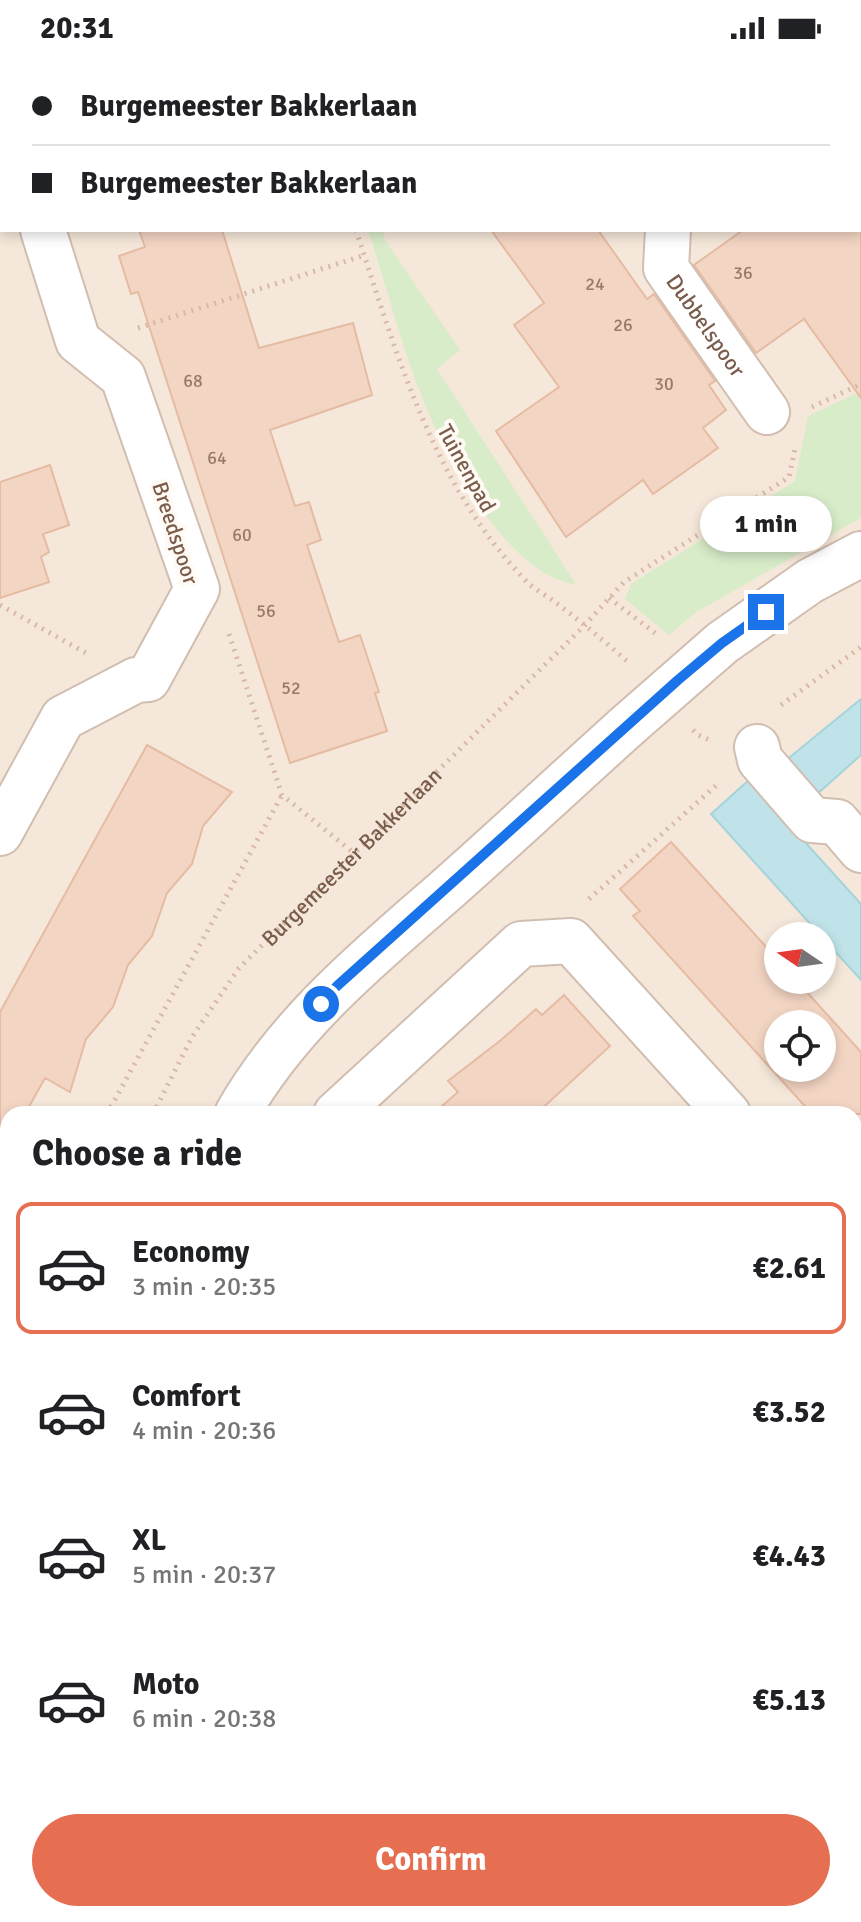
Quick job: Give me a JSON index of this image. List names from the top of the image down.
{
  "streets": {
    "street": ["Dubbelspoor", "Breedspoor"],
    "path": ["Tuinenpad", "Burgemeester Bakkerlaan"]
  },
  "crossings": [
    ["Dubbelspoor", "Burgemeester Bakkerlaan"],
    ["Tuinenpad", "Burgemeester Bakkerlaan"]
  ],
  "house_numbers": [
    "36",
    "24",
    "26",
    "68",
    "30",
    "64",
    "60",
    "56",
    "52"
  ],
  "north": "left",
  "page": {
    "status": "20:31",
    "banner": ["Burgemeester Bakkerlaan", "Burgemeester Bakkerlaan"],
    "bubble": "1 min",
    "heading": "Choose a ride",
    "list": [
      {
        "name": "Economy",
        "note": "3 min · 20:35",
        "value": "€2.61"
      },
      {
        "name": "Comfort",
        "note": "4 min · 20:36",
        "value": "€3.52"
      },
      {
        "name": "XL",
        "note": "5 min · 20:37",
        "value": "€4.43"
      },
      {
        "name": "Moto",
        "note": "6 min · 20:38",
        "value": "€5.13"
      }
    ],
    "buttons": "Confirm"
  }
}
